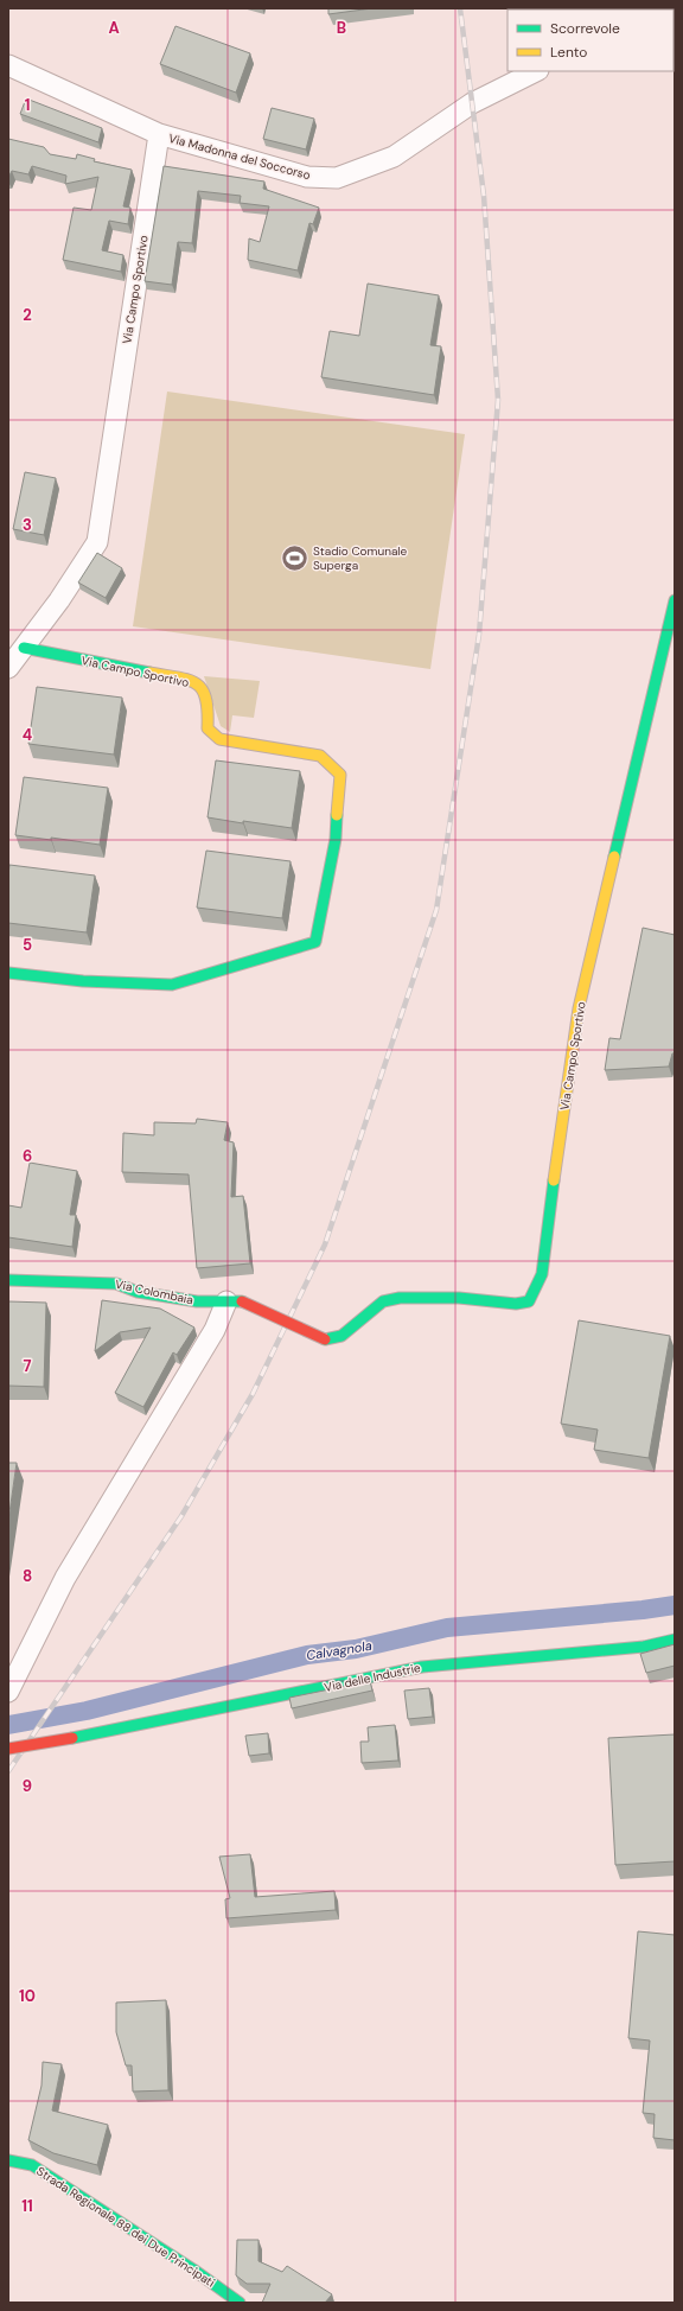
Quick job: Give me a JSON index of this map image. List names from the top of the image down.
{
  "streets": {
    "street": [
      "Via Madonna del Soccorso",
      "Via Campo Sportivo",
      "Via Colombaia",
      "Via delle Industrie",
      "Strada Regionale 88 dei Due Principati"
    ]
  },
  "crossings": [
    ["Via Madonna del Soccorso", "Via Campo Sportivo"],
    ["Via Campo Sportivo", "Via Colombaia"]
  ],
  "water": ["Calvagnola"],
  "places": {
    "sports": ["Stadio Comunale Superga"]
  },
  "legend": ["Scorrevole", "Lento"],
  "grid": {
    "columns": ["A", "B"],
    "rows": [
      "1",
      "2",
      "3",
      "4",
      "5",
      "6",
      "7",
      "8",
      "9",
      "10",
      "11"
    ]
  }
}
